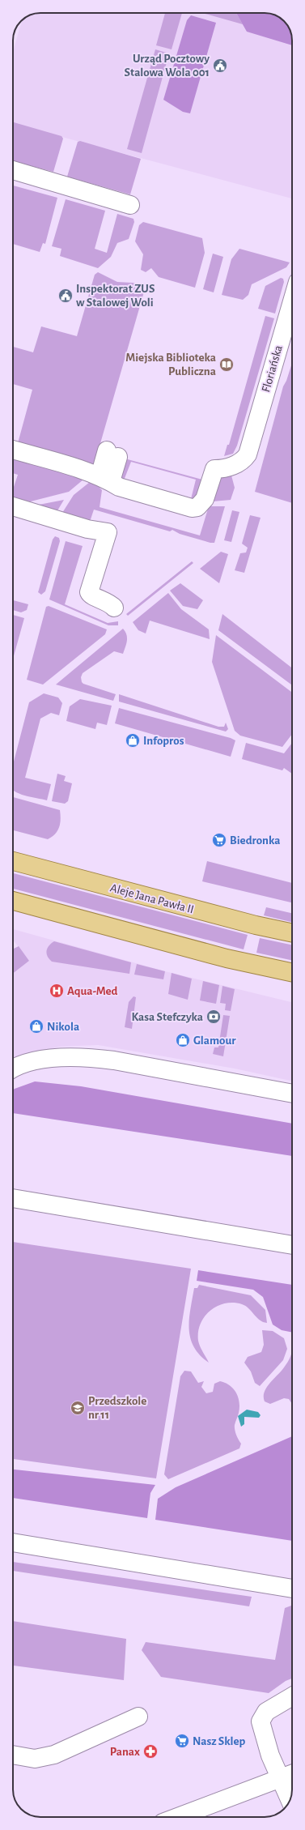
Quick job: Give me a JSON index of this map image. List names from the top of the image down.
{
  "streets": {
    "main road": ["Aleje Jana Pawła II"],
    "street": ["Floriańska"]
  },
  "places": {
    "public building": ["Urząd Pocztowy Stalowa Wola 001", "Inspektorat ZUS w Stalowej Woli"],
    "library": ["Miejska Biblioteka Publiczna"],
    "shop": ["Infopros", "Nikola", "Glamour"],
    "supermarket": ["Biedronka", "Nasz Sklep"],
    "hospital": ["Aqua-Med"],
    "bank": ["Kasa Stefczyka"],
    "school or university": ["Przedszkole nr 11"],
    "pharmacy": ["Panax"]
  }
}
